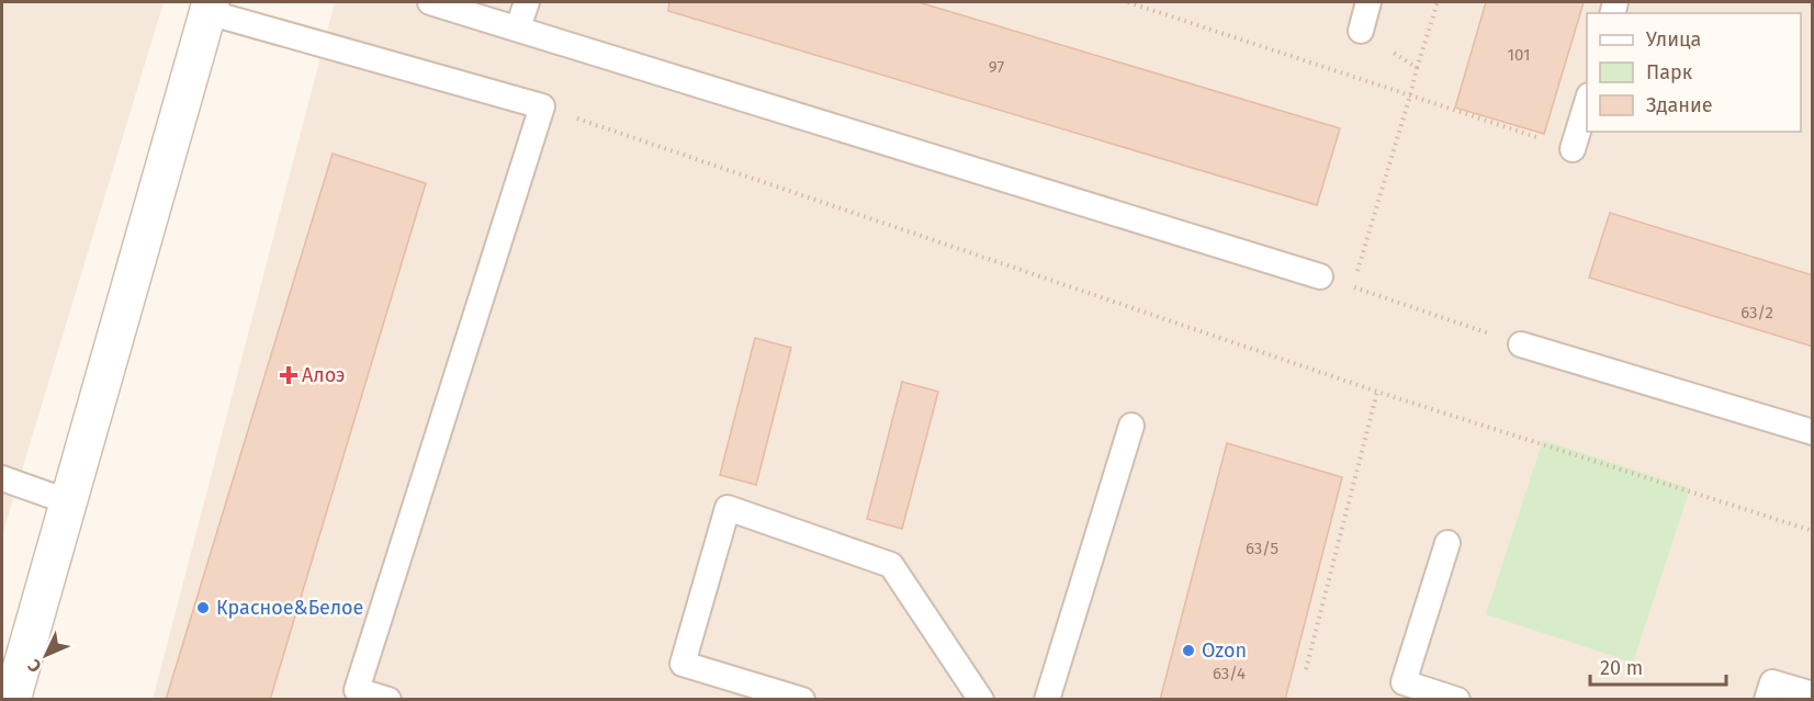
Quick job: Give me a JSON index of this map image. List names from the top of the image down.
{
  "places": {
    "health": ["Алоэ"],
    "other": ["Красное&Белое", "Ozon"]
  },
  "house_numbers": [
    "101",
    "97",
    "63/2",
    "63/5",
    "63/4"
  ],
  "legend": ["Улица", "Парк", "Здание"],
  "scale_bar": "20 m",
  "north": "bottom left"
}
